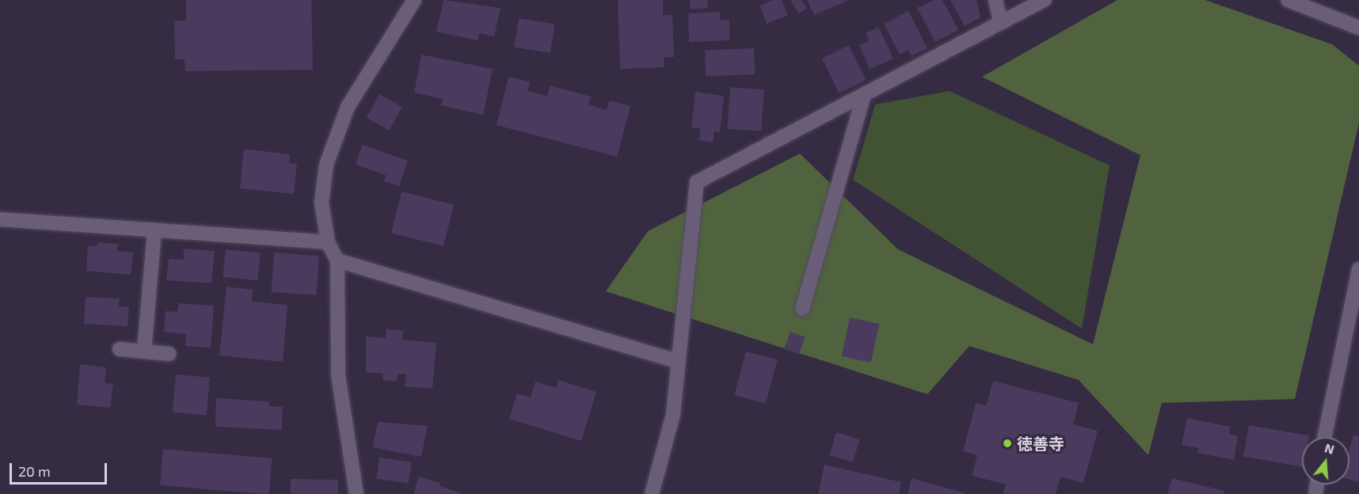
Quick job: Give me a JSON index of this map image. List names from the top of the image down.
{
  "places": ["徳善寺"],
  "scale_bar": "20 m",
  "north": "top"
}
